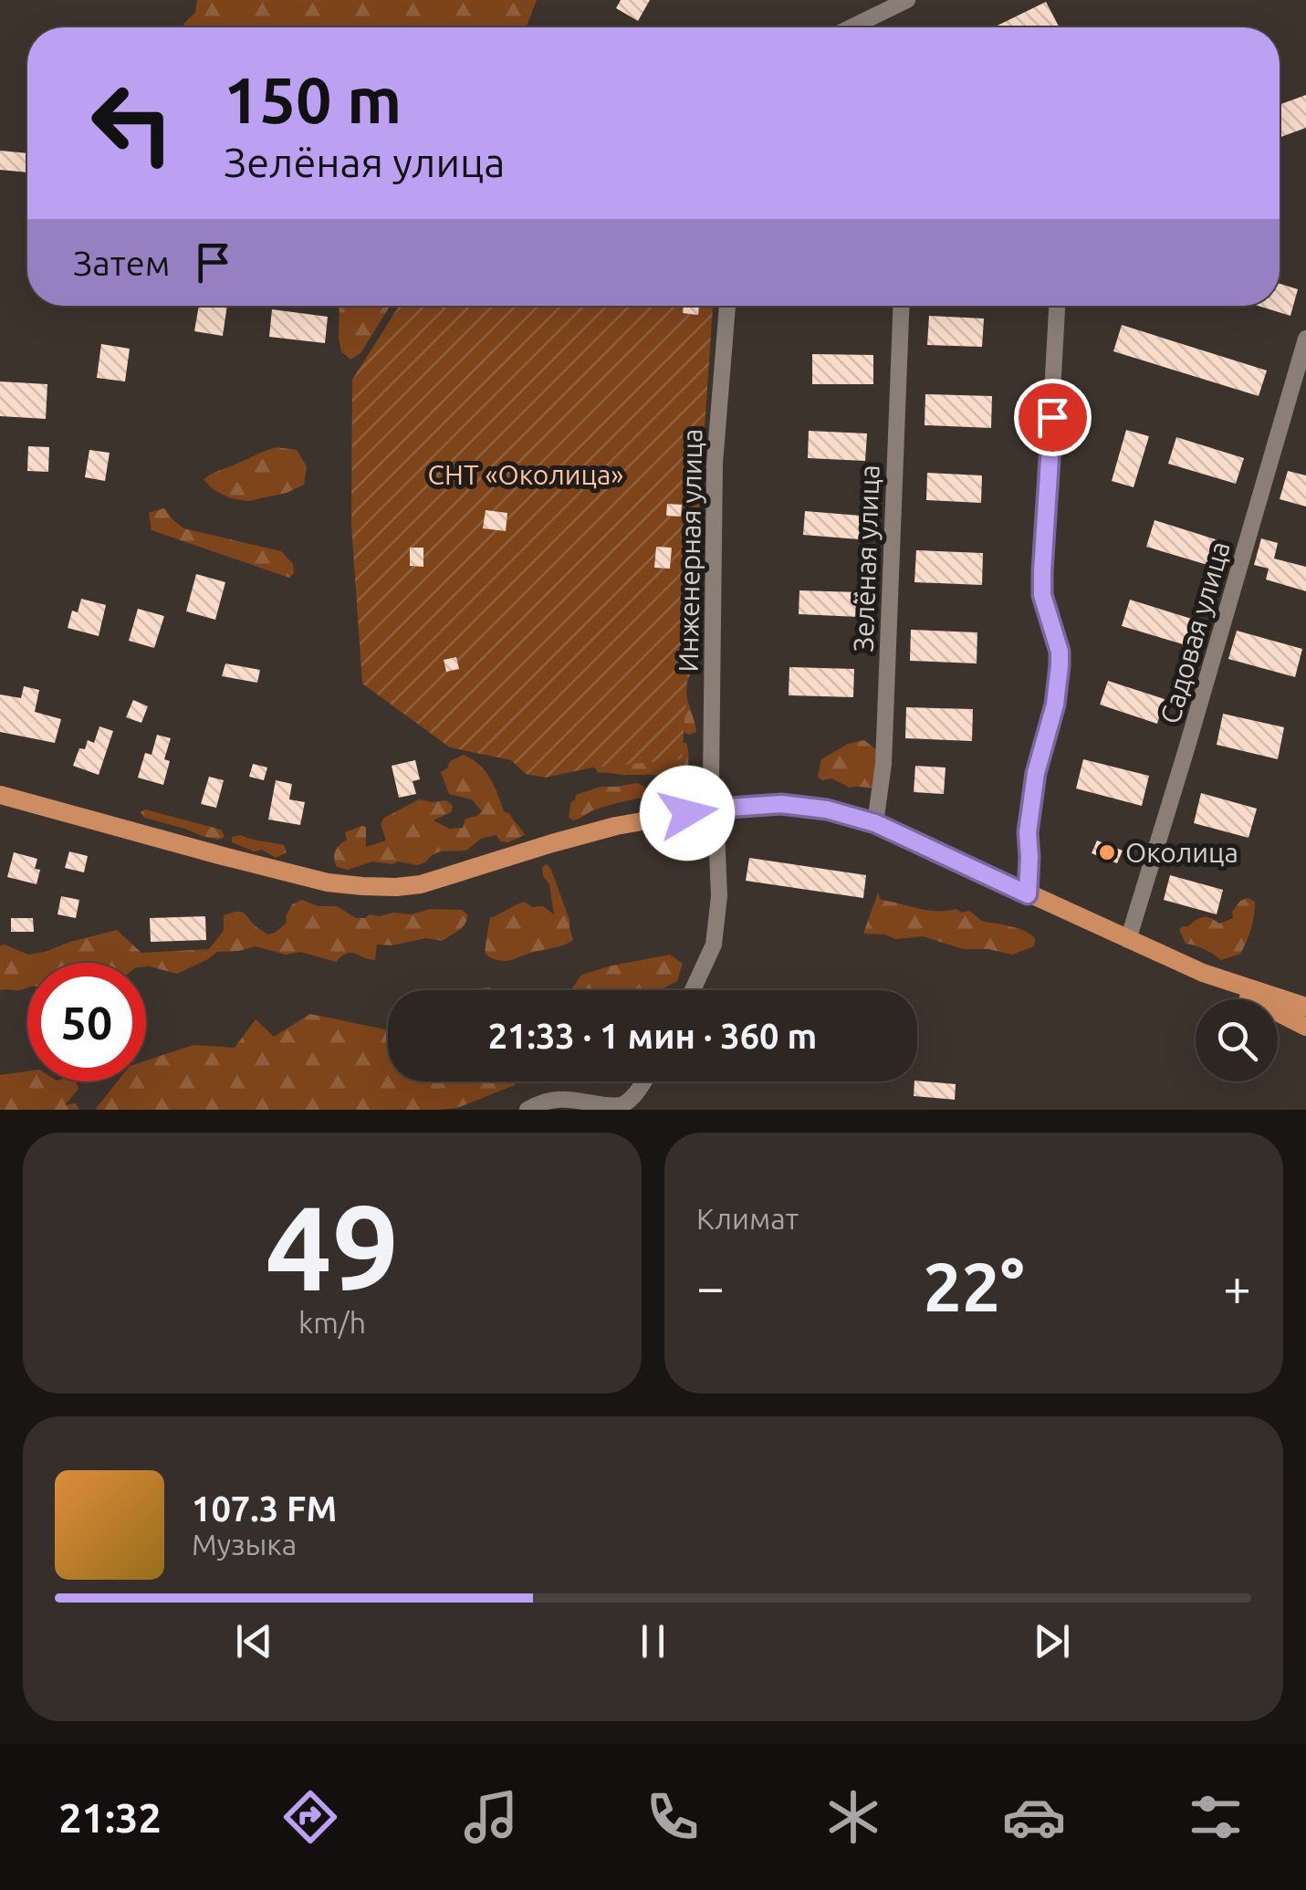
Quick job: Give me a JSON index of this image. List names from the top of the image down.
{
  "streets": {
    "street": ["Инженерная улица", "Зелёная улица", "Садовая улица"]
  },
  "parks": ["СНТ «Околица»"],
  "places": ["Околица"],
  "page": {
    "turn": ["150 m", "Зелёная улица"],
    "then": "Затем",
    "limit": "50",
    "trip": "21:33 · 1 мин · 360 m",
    "tile": [
      ["49", "km/h"],
      "Климат"
    ],
    "heat": ["−", "22°", "+"],
    "song": ["107.3 FM", "Музыка"],
    "tabs": "21:32"
  }
}
